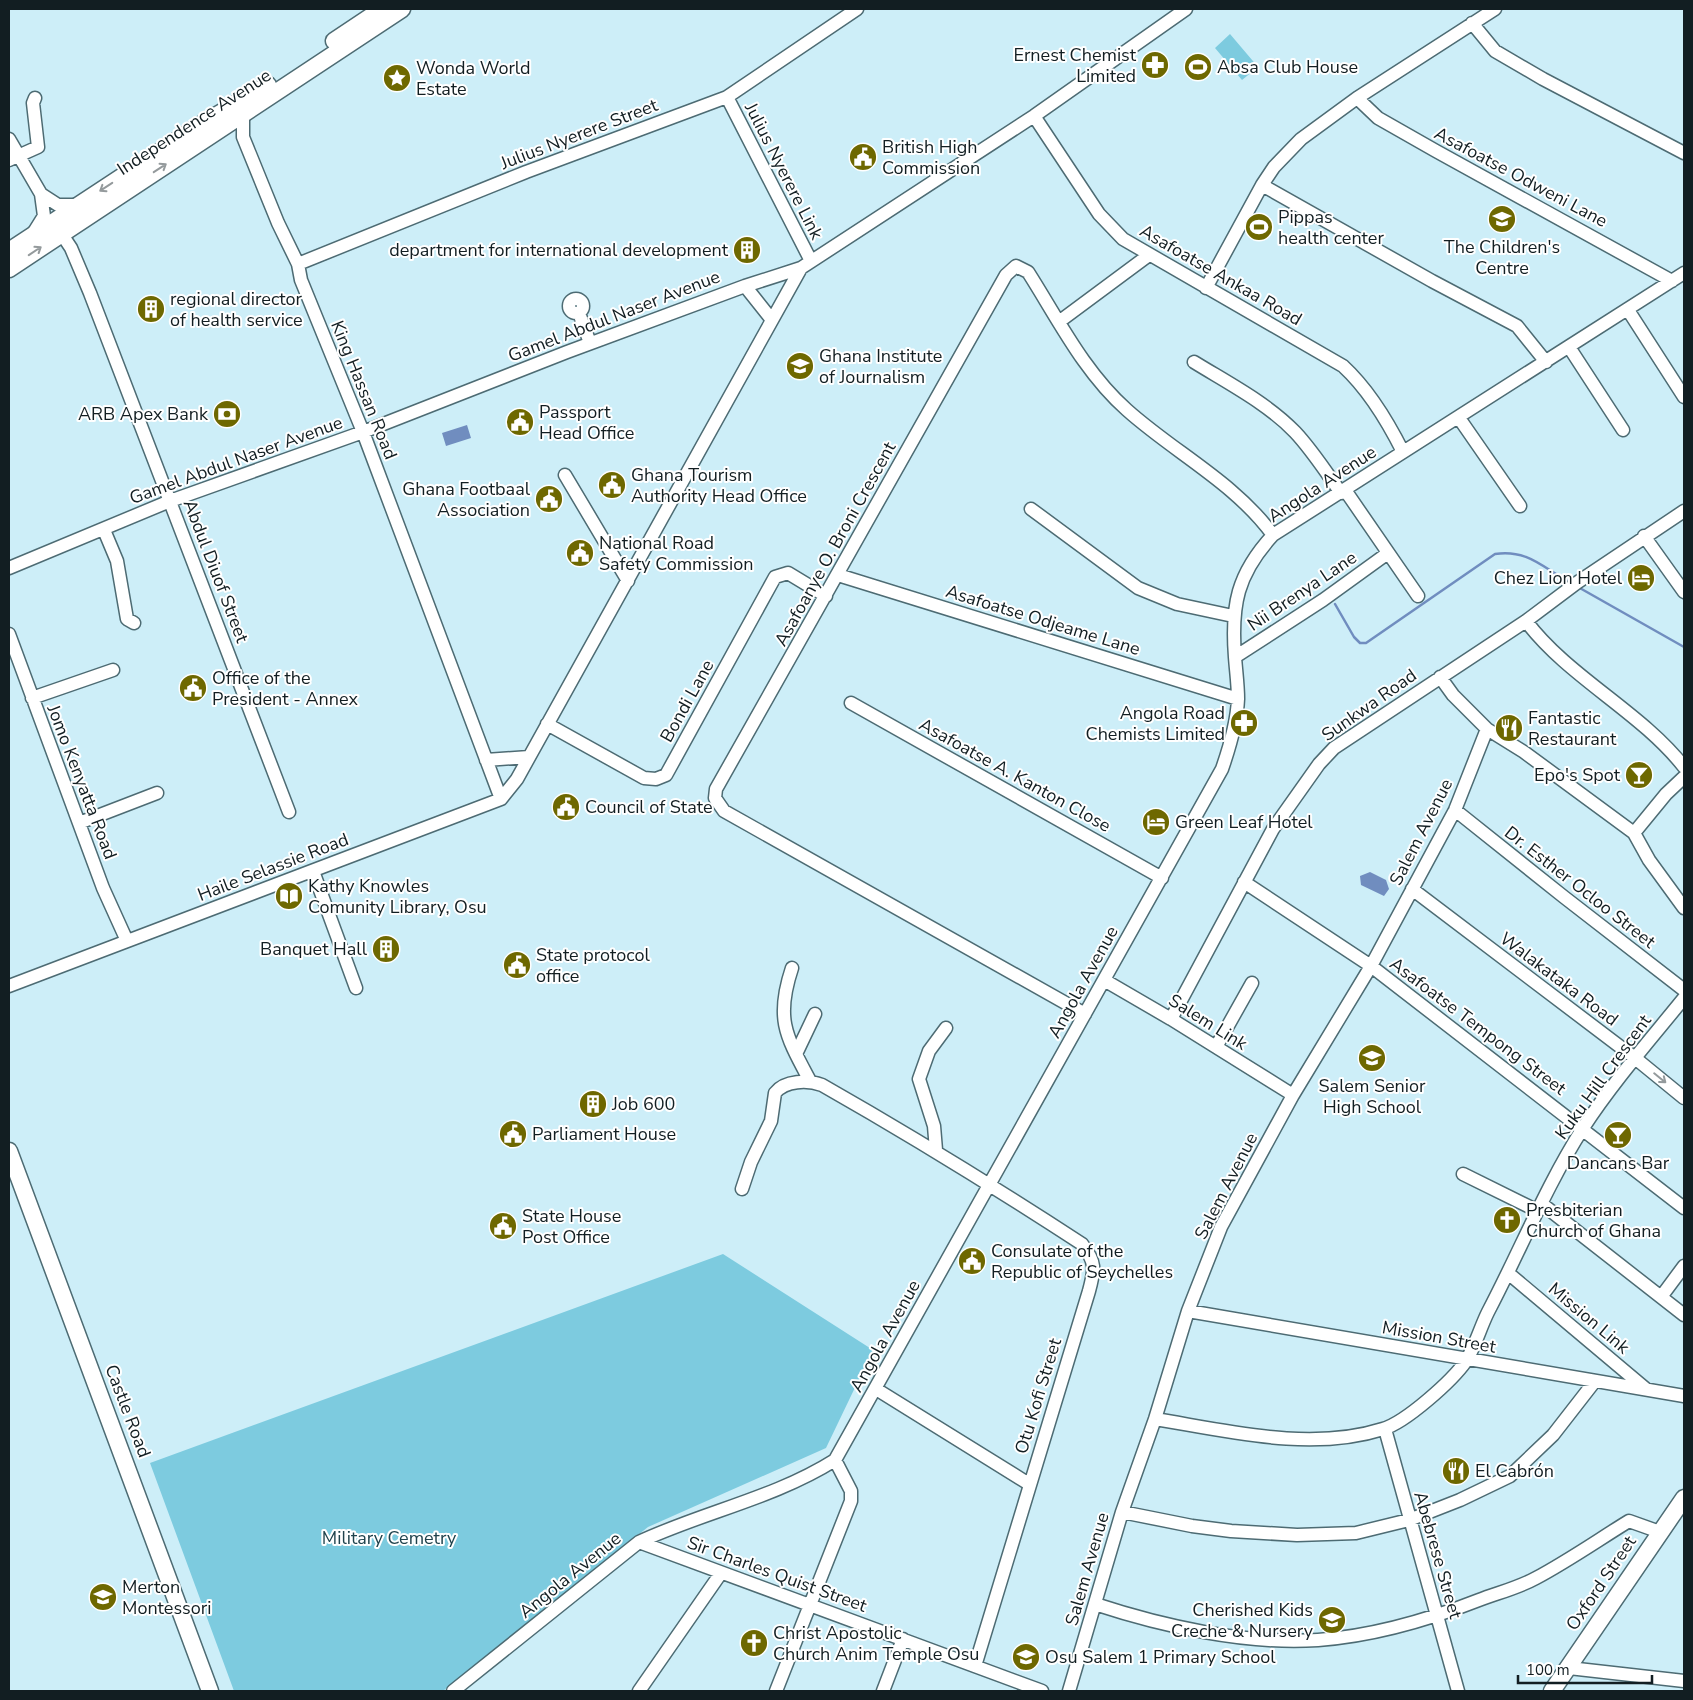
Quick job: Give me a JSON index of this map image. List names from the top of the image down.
{
  "streets": {
    "main road": ["Independence Avenue", "Castle Road", "Oxford Street"],
    "street": [
      "Julius Nyerere Street",
      "Julius Nyerere Link",
      "Asafoatse Odweni Lane",
      "Asafoatse Ankaa Road",
      "Gamel Abdul Naser Avenue",
      "King Hassan Road",
      "Angola Avenue",
      "Asafoanye O. Broni Crescent",
      "Abdul Diuof Street",
      "Nii Brenya Lane",
      "Asafoatse Odjeame Lane",
      "Bondi Lane",
      "Sunkwa Road",
      "Asafoatse A. Kanton Close",
      "Jomo Kenyatta Road",
      "Salem Avenue",
      "Haile Selassie Road",
      "Dr. Esther Ocloo Street",
      "Walakataka Road",
      "Salem Link",
      "Asafoatse Tempong Street",
      "Kuku Hill Crescent",
      "Mission Link",
      "Mission Street",
      "Otu Kofi Street",
      "Abebrese Street",
      "Sir Charles Quist Street"
    ]
  },
  "crossings": [
    ["Independence Avenue", "King Hassan Road"],
    ["Independence Avenue", "Abdul Diuof Street"],
    ["Julius Nyerere Street", "Julius Nyerere Link"],
    ["Julius Nyerere Street", "King Hassan Road"],
    ["Julius Nyerere Link", "Gamel Abdul Naser Avenue"],
    ["Asafoatse Odweni Lane", "Angola Avenue"],
    ["Asafoatse Ankaa Road", "Gamel Abdul Naser Avenue"],
    ["Asafoatse Ankaa Road", "Angola Avenue"],
    ["Gamel Abdul Naser Avenue", "King Hassan Road"],
    ["Gamel Abdul Naser Avenue", "Abdul Diuof Street"],
    ["King Hassan Road", "Haile Selassie Road"],
    ["Angola Avenue", "Asafoanye O. Broni Crescent"],
    ["Angola Avenue", "Nii Brenya Lane"],
    ["Angola Avenue", "Asafoatse Odjeame Lane"],
    ["Angola Avenue", "Asafoatse A. Kanton Close"],
    ["Angola Avenue", "Salem Link"],
    ["Angola Avenue", "Otu Kofi Street"],
    ["Angola Avenue", "Sir Charles Quist Street"],
    ["Asafoanye O. Broni Crescent", "Asafoatse Odjeame Lane"],
    ["Asafoanye O. Broni Crescent", "Bondi Lane"],
    ["Sunkwa Road", "Salem Link"],
    ["Sunkwa Road", "Asafoatse Tempong Street"],
    ["Jomo Kenyatta Road", "Haile Selassie Road"],
    ["Salem Avenue", "Dr. Esther Ocloo Street"],
    ["Salem Avenue", "Walakataka Road"],
    ["Salem Avenue", "Salem Link"],
    ["Salem Avenue", "Asafoatse Tempong Street"],
    ["Salem Avenue", "Kuku Hill Crescent"],
    ["Salem Avenue", "Mission Street"],
    ["Walakataka Road", "Kuku Hill Crescent"],
    ["Asafoatse Tempong Street", "Kuku Hill Crescent"],
    ["Kuku Hill Crescent", "Mission Link"],
    ["Kuku Hill Crescent", "Mission Street"],
    ["Kuku Hill Crescent", "Abebrese Street"],
    ["Mission Link", "Mission Street"],
    ["Otu Kofi Street", "Sir Charles Quist Street"]
  ],
  "parks": ["Military Cemetry"],
  "places": {
    "pharmacy": ["Ernest Chemist Limited", "Angola Road Chemists Limited"],
    "sports": ["Absa Club House", "Pippas health center"],
    "place": ["Wonda World Estate"],
    "public building": [
      "British High Commission",
      "Passport Head Office",
      "Ghana Tourism Authority Head Office",
      "Ghana Footbaal Association",
      "National Road Safety Commission",
      "Office of the President - Annex",
      "Council of State",
      "State protocol office",
      "Parliament House",
      "State House Post Office",
      "Consulate of the Republic of Seychelles"
    ],
    "school or university": [
      "The Children's Centre",
      "Ghana Institute of Journalism",
      "Salem Senior High School",
      "Merton Montessori",
      "Cherished Kids Creche & Nursery",
      "Osu Salem 1 Primary School"
    ],
    "building": [
      "department for international development",
      "regional director of health service",
      "Banquet Hall",
      "Job 600"
    ],
    "bank": ["ARB Apex Bank"],
    "hotel": ["Chez Lion Hotel", "Green Leaf Hotel"],
    "restaurant": ["Fantastic Restaurant", "El Cabrón"],
    "bar": ["Epo's Spot", "Dancans Bar"],
    "library": ["Kathy Knowles Comunity Library, Osu"],
    "church": ["Presbiterian Church of Ghana", "Christ Apostolic Church Anim Temple Osu"]
  },
  "scale_bar": "100 m"
}
